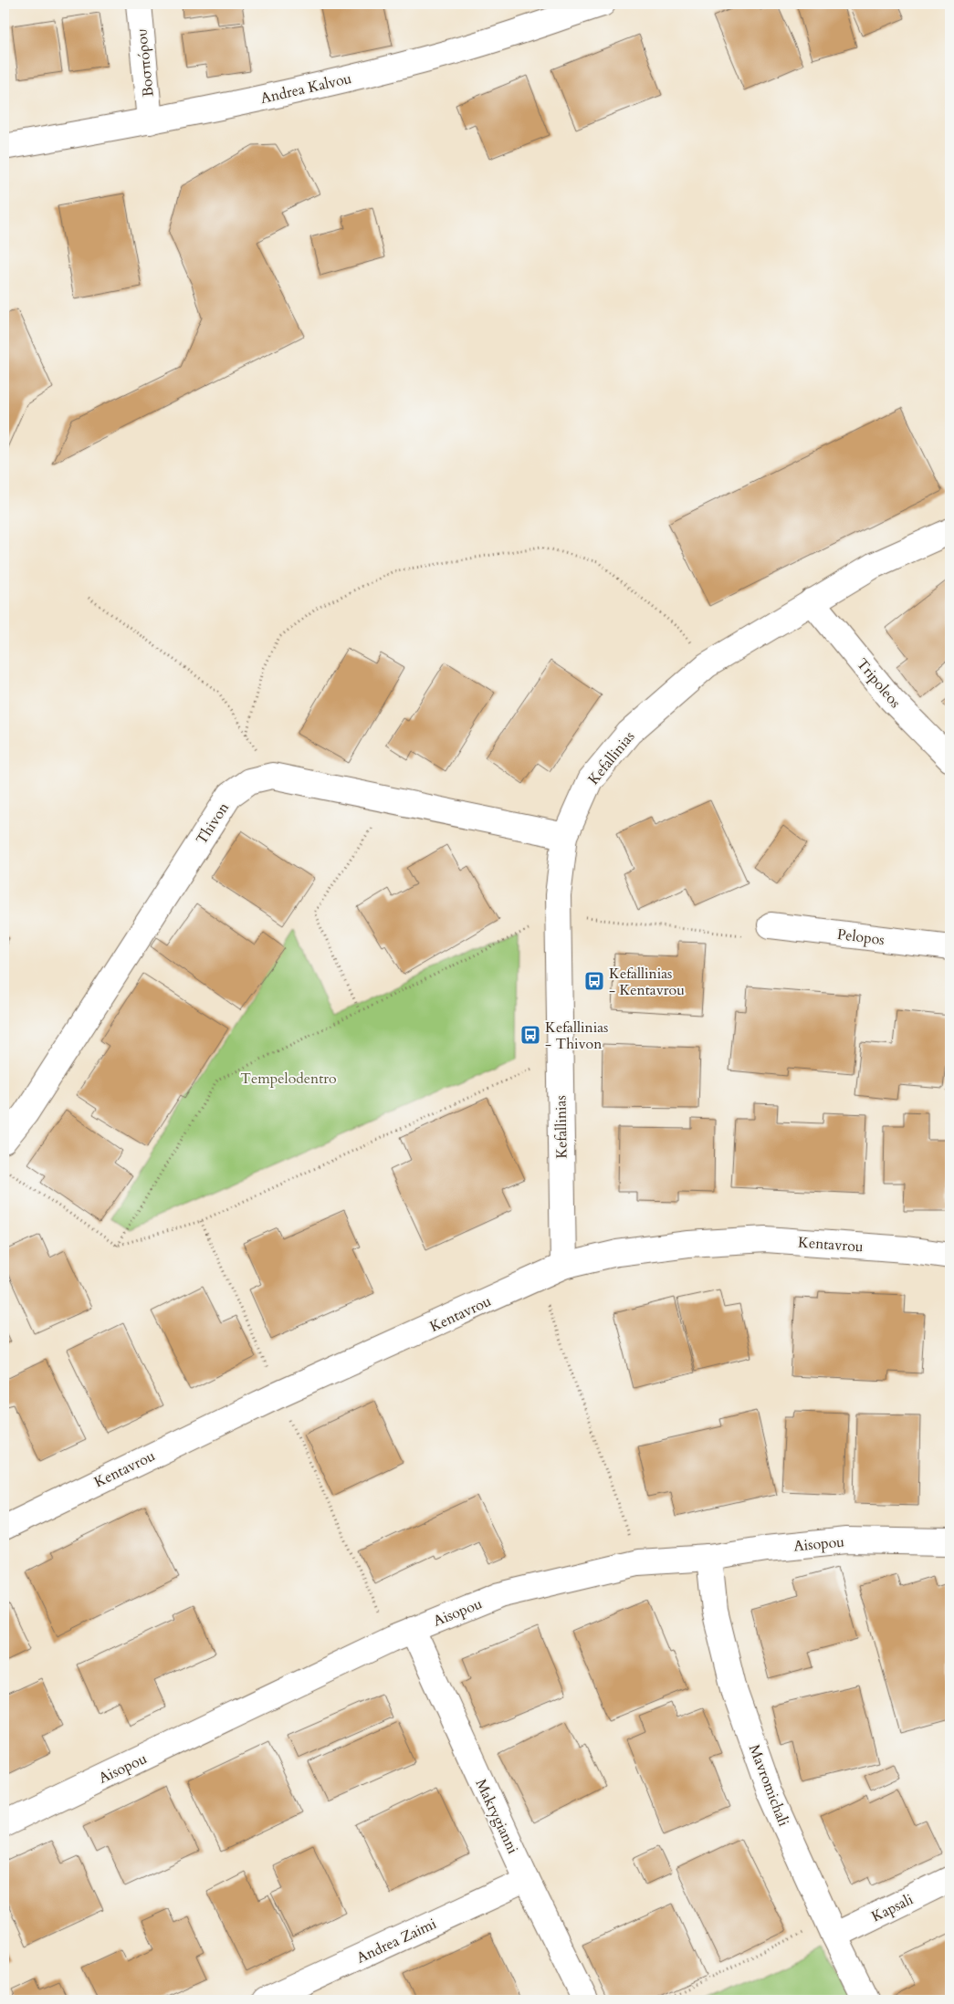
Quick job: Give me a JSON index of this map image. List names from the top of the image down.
{
  "streets": {
    "street": [
      "Βοσπόρου",
      "Andrea Kalvou",
      "Tripoleos",
      "Kefallinias",
      "Thivon",
      "Pelopos",
      "Kentavrou",
      "Aisopou",
      "Mavromichali",
      "Makrygianni",
      "Kapsali",
      "Andrea Zaimi"
    ]
  },
  "crossings": [
    ["Βοσπόρου", "Andrea Kalvou"],
    ["Tripoleos", "Kefallinias"],
    ["Kefallinias", "Thivon"],
    ["Kefallinias", "Kentavrou"],
    ["Aisopou", "Mavromichali"],
    ["Aisopou", "Makrygianni"],
    ["Mavromichali", "Kapsali"],
    ["Makrygianni", "Andrea Zaimi"]
  ],
  "parks": ["Tempelodentro"],
  "places": {
    "bus stop": ["Kefallinias - Kentavrou", "Kefallinias - Thivon"]
  }
}
